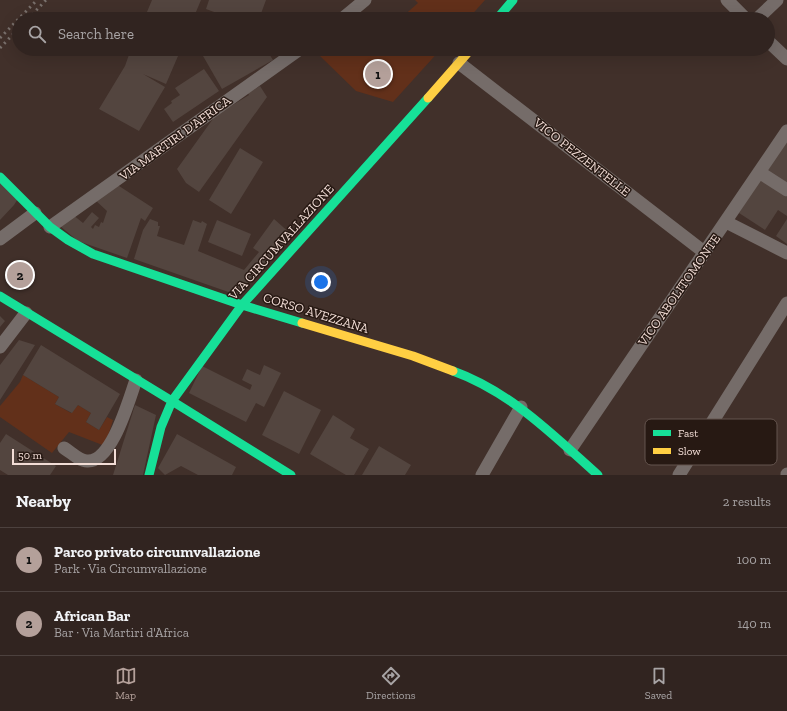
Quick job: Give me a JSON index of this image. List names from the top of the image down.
{
  "streets": {
    "street": [
      "VIA MARTIRI D'AFRICA",
      "VICO PEZZENTELLE",
      "VIA CIRCUMVALLAZIONE",
      "VICO ABOLITOMONTE",
      "CORSO AVEZZANA"
    ]
  },
  "crossings": [
    ["VIA MARTIRI D'AFRICA", "CORSO AVEZZANA"],
    ["VICO PEZZENTELLE", "VIA CIRCUMVALLAZIONE"],
    ["VICO PEZZENTELLE", "VICO ABOLITOMONTE"],
    ["VIA CIRCUMVALLAZIONE", "CORSO AVEZZANA"],
    ["VICO ABOLITOMONTE", "CORSO AVEZZANA"]
  ],
  "legend": ["Fast", "Slow"],
  "scale_bar": "50 m",
  "page": {
    "search": "Search here",
    "pins": ["1", "2"],
    "scale": "50 m",
    "heading": ["Nearby", "2 results"],
    "list": [
      {
        "mark": "1",
        "name": "Parco privato circumvallazione",
        "note": "Park · Via Circumvallazione",
        "value": "100 m"
      },
      {
        "mark": "2",
        "name": "African Bar",
        "note": "Bar · Via Martiri d'Africa",
        "value": "140 m"
      }
    ],
    "nav": ["Map", "Directions", "Saved"]
  }
}
